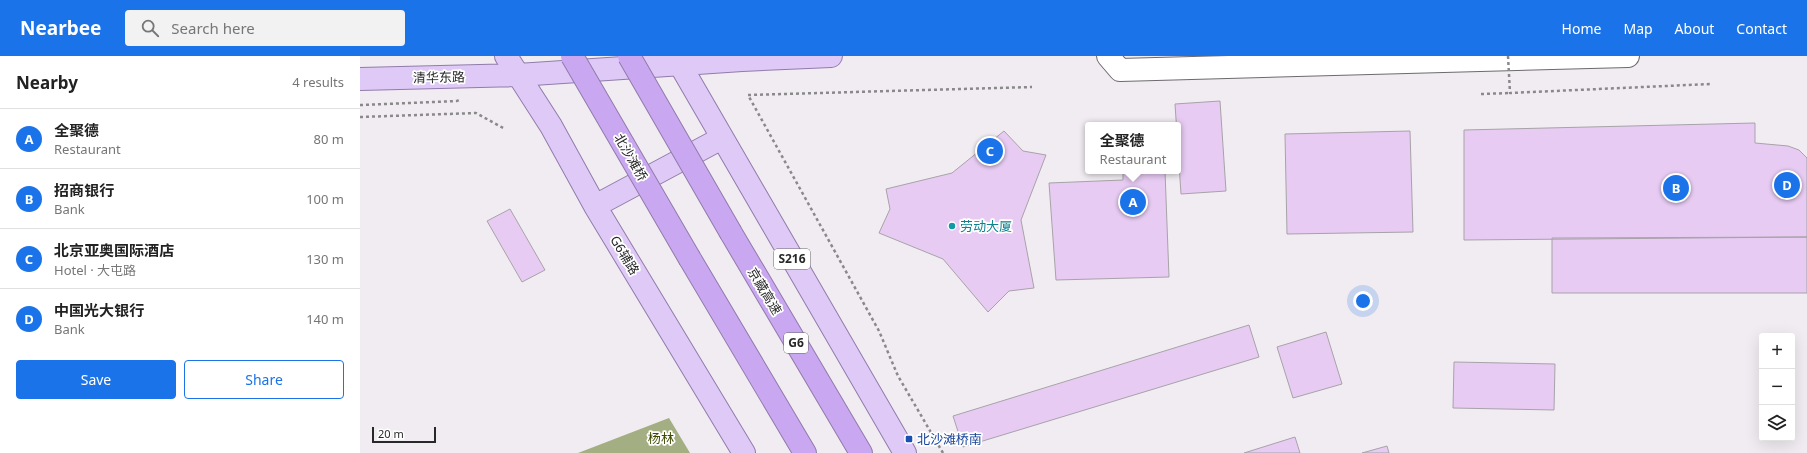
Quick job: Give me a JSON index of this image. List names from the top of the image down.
{
  "streets": {
    "highway": ["北沙滩桥", "京藏高速", "G6"],
    "main road": ["清华东路", "G6辅路", "S216"]
  },
  "crossings": [
    ["清华东路", "G6辅路"],
    ["清华东路", "S216"]
  ],
  "parks": ["杨林"],
  "places": {
    "other": ["劳动大厦"],
    "transit": ["北沙滩桥南"]
  },
  "scale_bar": "20 m",
  "page": {
    "header": "Nearbee",
    "search": "Search here",
    "nav": [
      "Home",
      "Map",
      "About",
      "Contact"
    ],
    "heading": ["Nearby", "4 results"],
    "list": [
      {
        "mark": "A",
        "name": "全聚德",
        "note": "Restaurant",
        "value": "80 m"
      },
      {
        "mark": "B",
        "name": "招商银行",
        "note": "Bank",
        "value": "100 m"
      },
      {
        "mark": "C",
        "name": "北京亚奥国际酒店",
        "note": "Hotel · 大屯路",
        "value": "130 m"
      },
      {
        "mark": "D",
        "name": "中国光大银行",
        "note": "Bank",
        "value": "140 m"
      }
    ],
    "popup": ["全聚德", "Restaurant"],
    "pins": [
      "C",
      "D",
      "B",
      "A"
    ],
    "map_buttons": ["+", "−"],
    "buttons": ["Save", "Share"],
    "scale": "20 m"
  }
}
